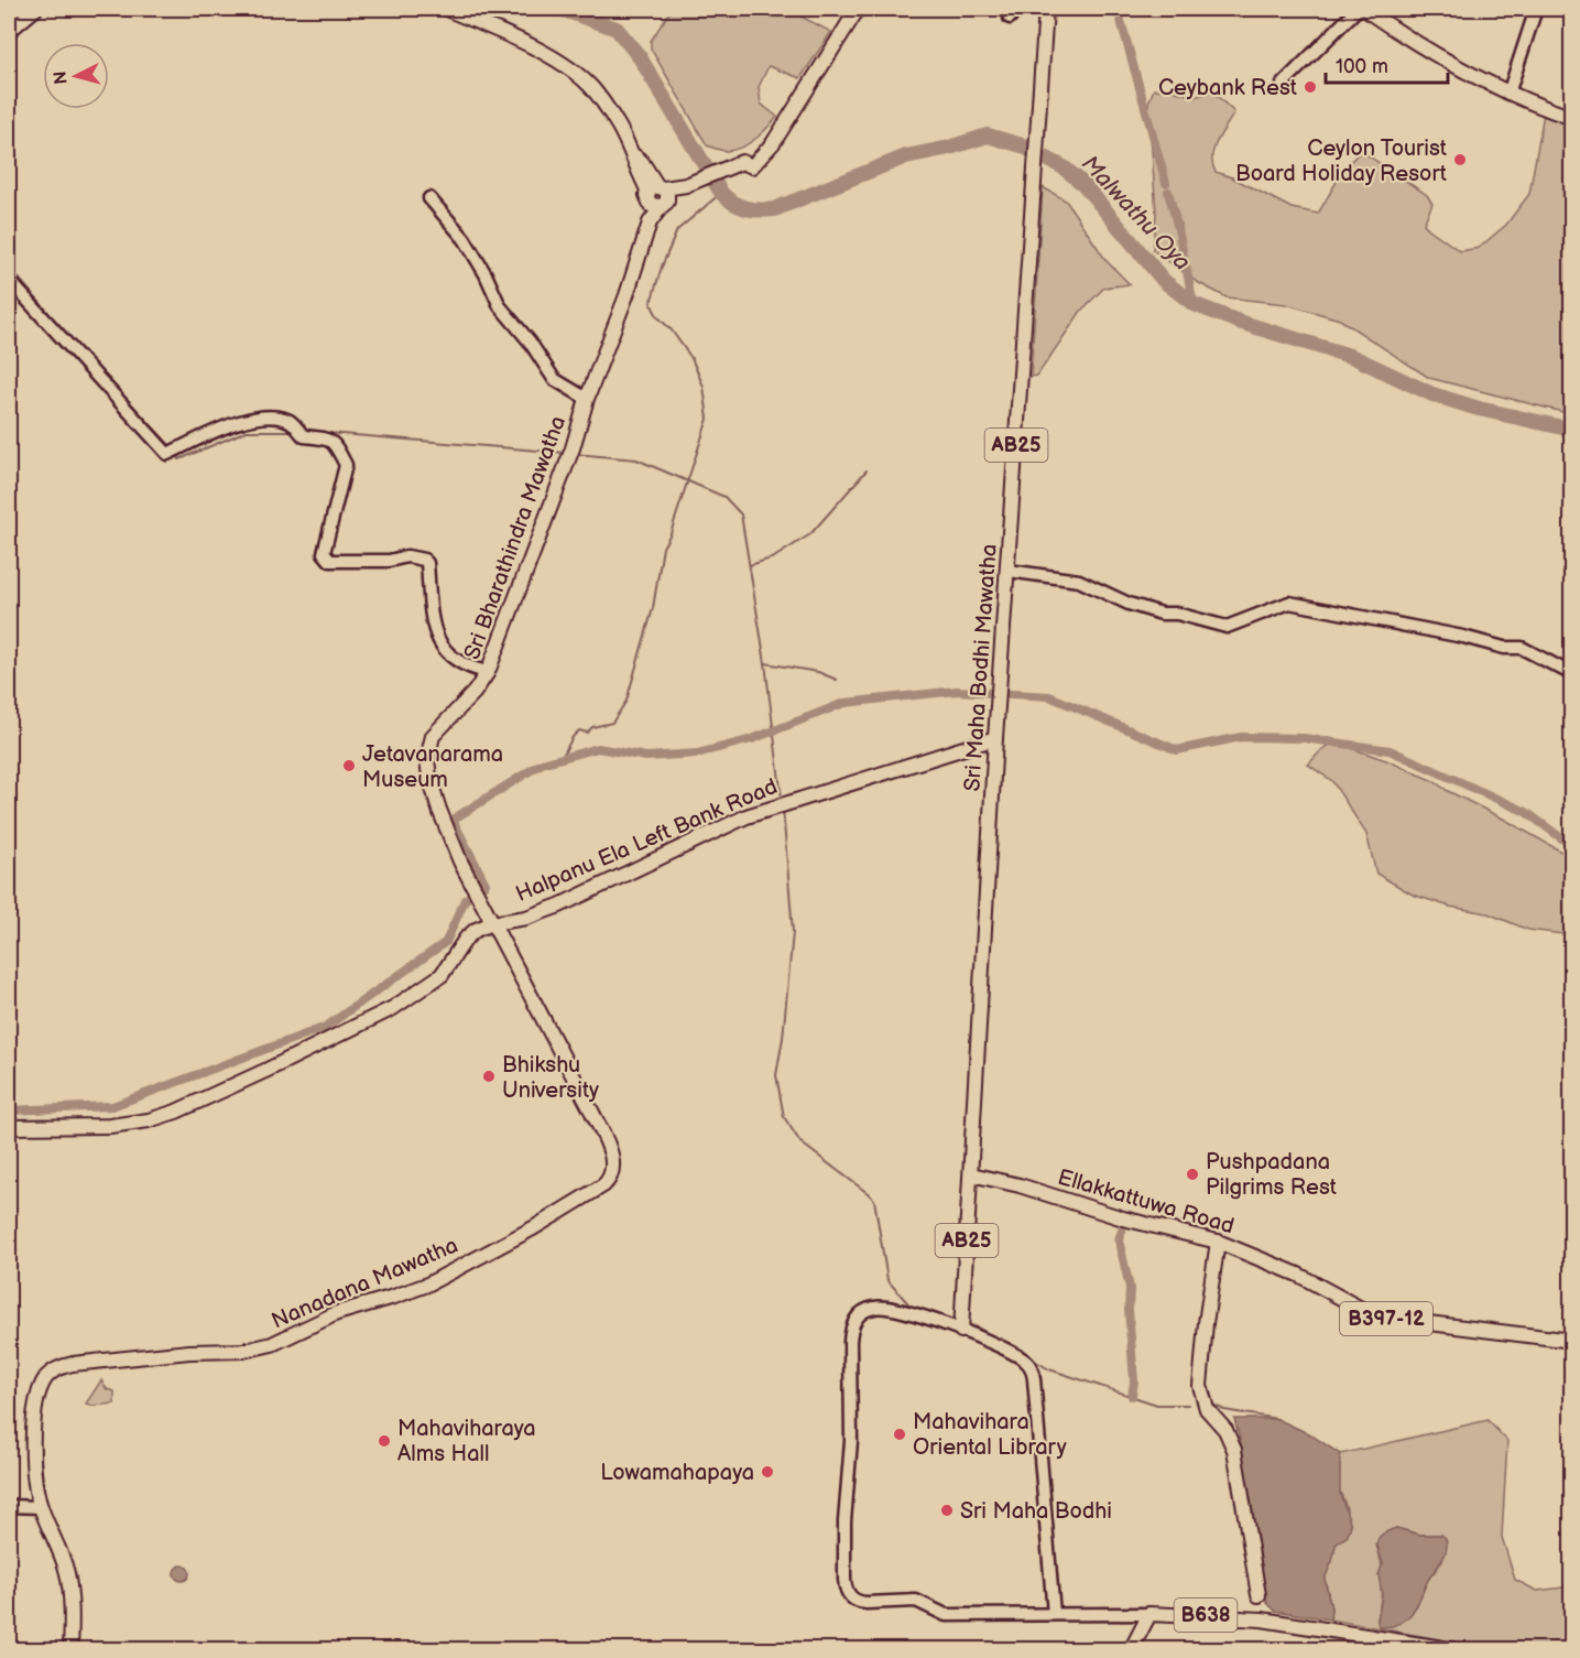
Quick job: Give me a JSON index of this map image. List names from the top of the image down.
{
  "streets": {
    "main road": [
      "AB25",
      "Sri Bharathindra Mawatha",
      "Sri Maha Bodhi Mawatha",
      "Halpanu Ela Left Bank Road",
      "Ellakkattuwa Road",
      "Nanadana Mawatha",
      "B397-12",
      "B638"
    ]
  },
  "crossings": [
    ["Sri Bharathindra Mawatha", "Halpanu Ela Left Bank Road"],
    ["Sri Bharathindra Mawatha", "Nanadana Mawatha"],
    ["Sri Maha Bodhi Mawatha", "Halpanu Ela Left Bank Road"],
    ["Sri Maha Bodhi Mawatha", "Ellakkattuwa Road"],
    ["Halpanu Ela Left Bank Road", "Nanadana Mawatha"]
  ],
  "water": ["Malwathu Oya"],
  "places": [
    "Ceybank Rest",
    "Ceylon Tourist Board Holiday Resort",
    "Jetavanarama Museum",
    "Bhikshu University",
    "Pushpadana Pilgrims Rest",
    "Mahavihara Oriental Library",
    "Mahaviharaya Alms Hall",
    "Lowamahapaya",
    "Sri Maha Bodhi"
  ],
  "scale_bar": "100 m",
  "north": "left"
}
